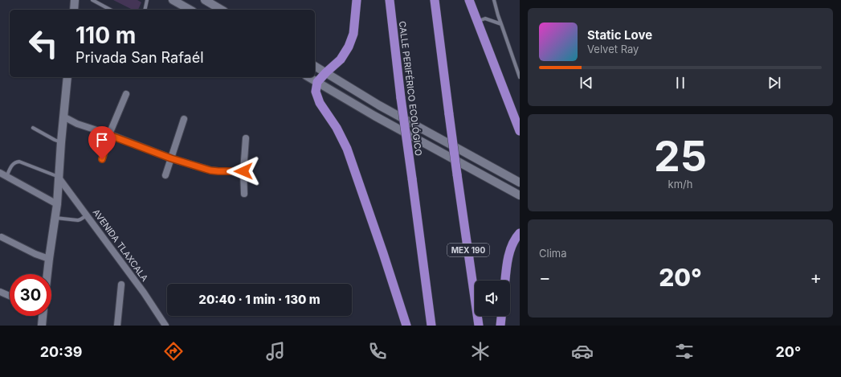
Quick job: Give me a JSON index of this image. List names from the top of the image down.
{
  "streets": {
    "highway": ["CALLE PERIFÉRICO ECOLÓGICO", "MEX 190"],
    "street": ["AVENIDA TLAXCALA"]
  },
  "page": {
    "turn": ["110 m", "Privada San Rafaél"],
    "song": ["Static Love", "Velvet Ray"],
    "tile": [
      ["25", "km/h"],
      "Clima"
    ],
    "heat": ["−", "20°", "+"],
    "limit": "30",
    "trip": "20:40 · 1 min · 130 m",
    "tabs": ["20:39", "20°"]
  }
}
